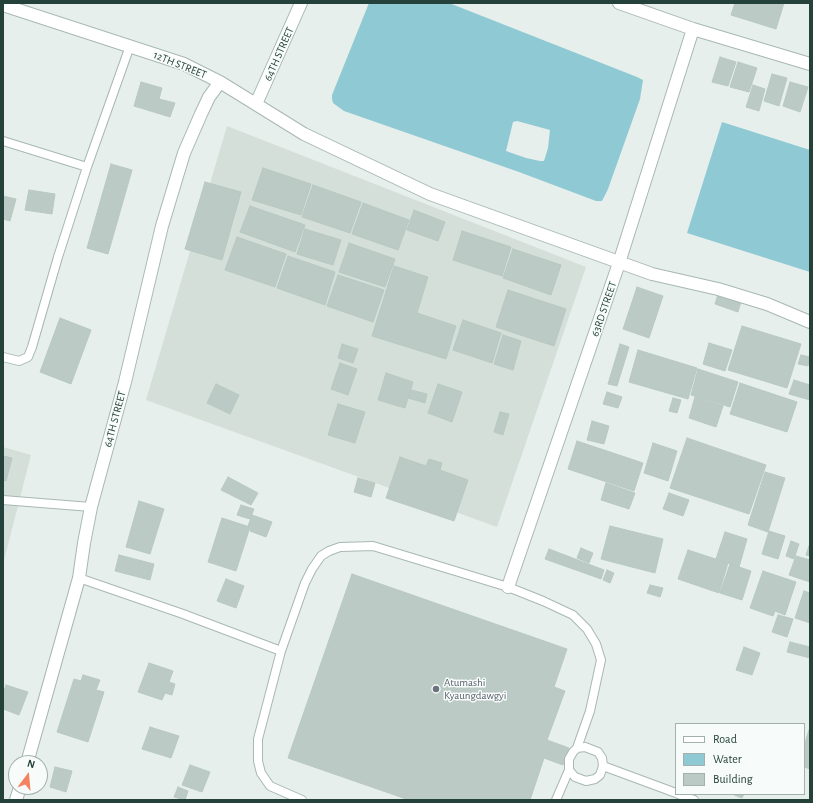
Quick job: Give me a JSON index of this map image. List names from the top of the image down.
{
  "streets": {
    "street": ["64TH STREET", "12TH STREET", "63RD STREET"]
  },
  "crossings": [
    ["64TH STREET", "12TH STREET"],
    ["12TH STREET", "63RD STREET"]
  ],
  "places": ["Atumashi Kyaungdawgyi"],
  "legend": ["Road", "Water", "Building"],
  "north": "top"
}
